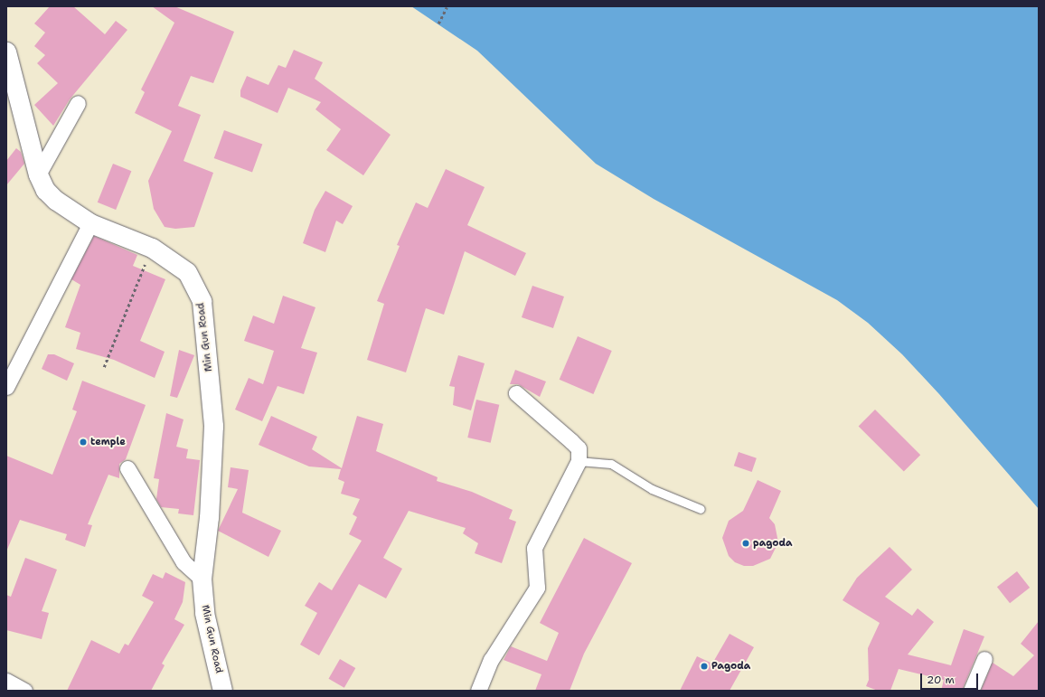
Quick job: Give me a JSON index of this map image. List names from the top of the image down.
{
  "streets": {
    "street": ["Min Gun Road"]
  },
  "places": ["temple", "pagoda", "Pagoda"],
  "scale_bar": "20 m"
}
